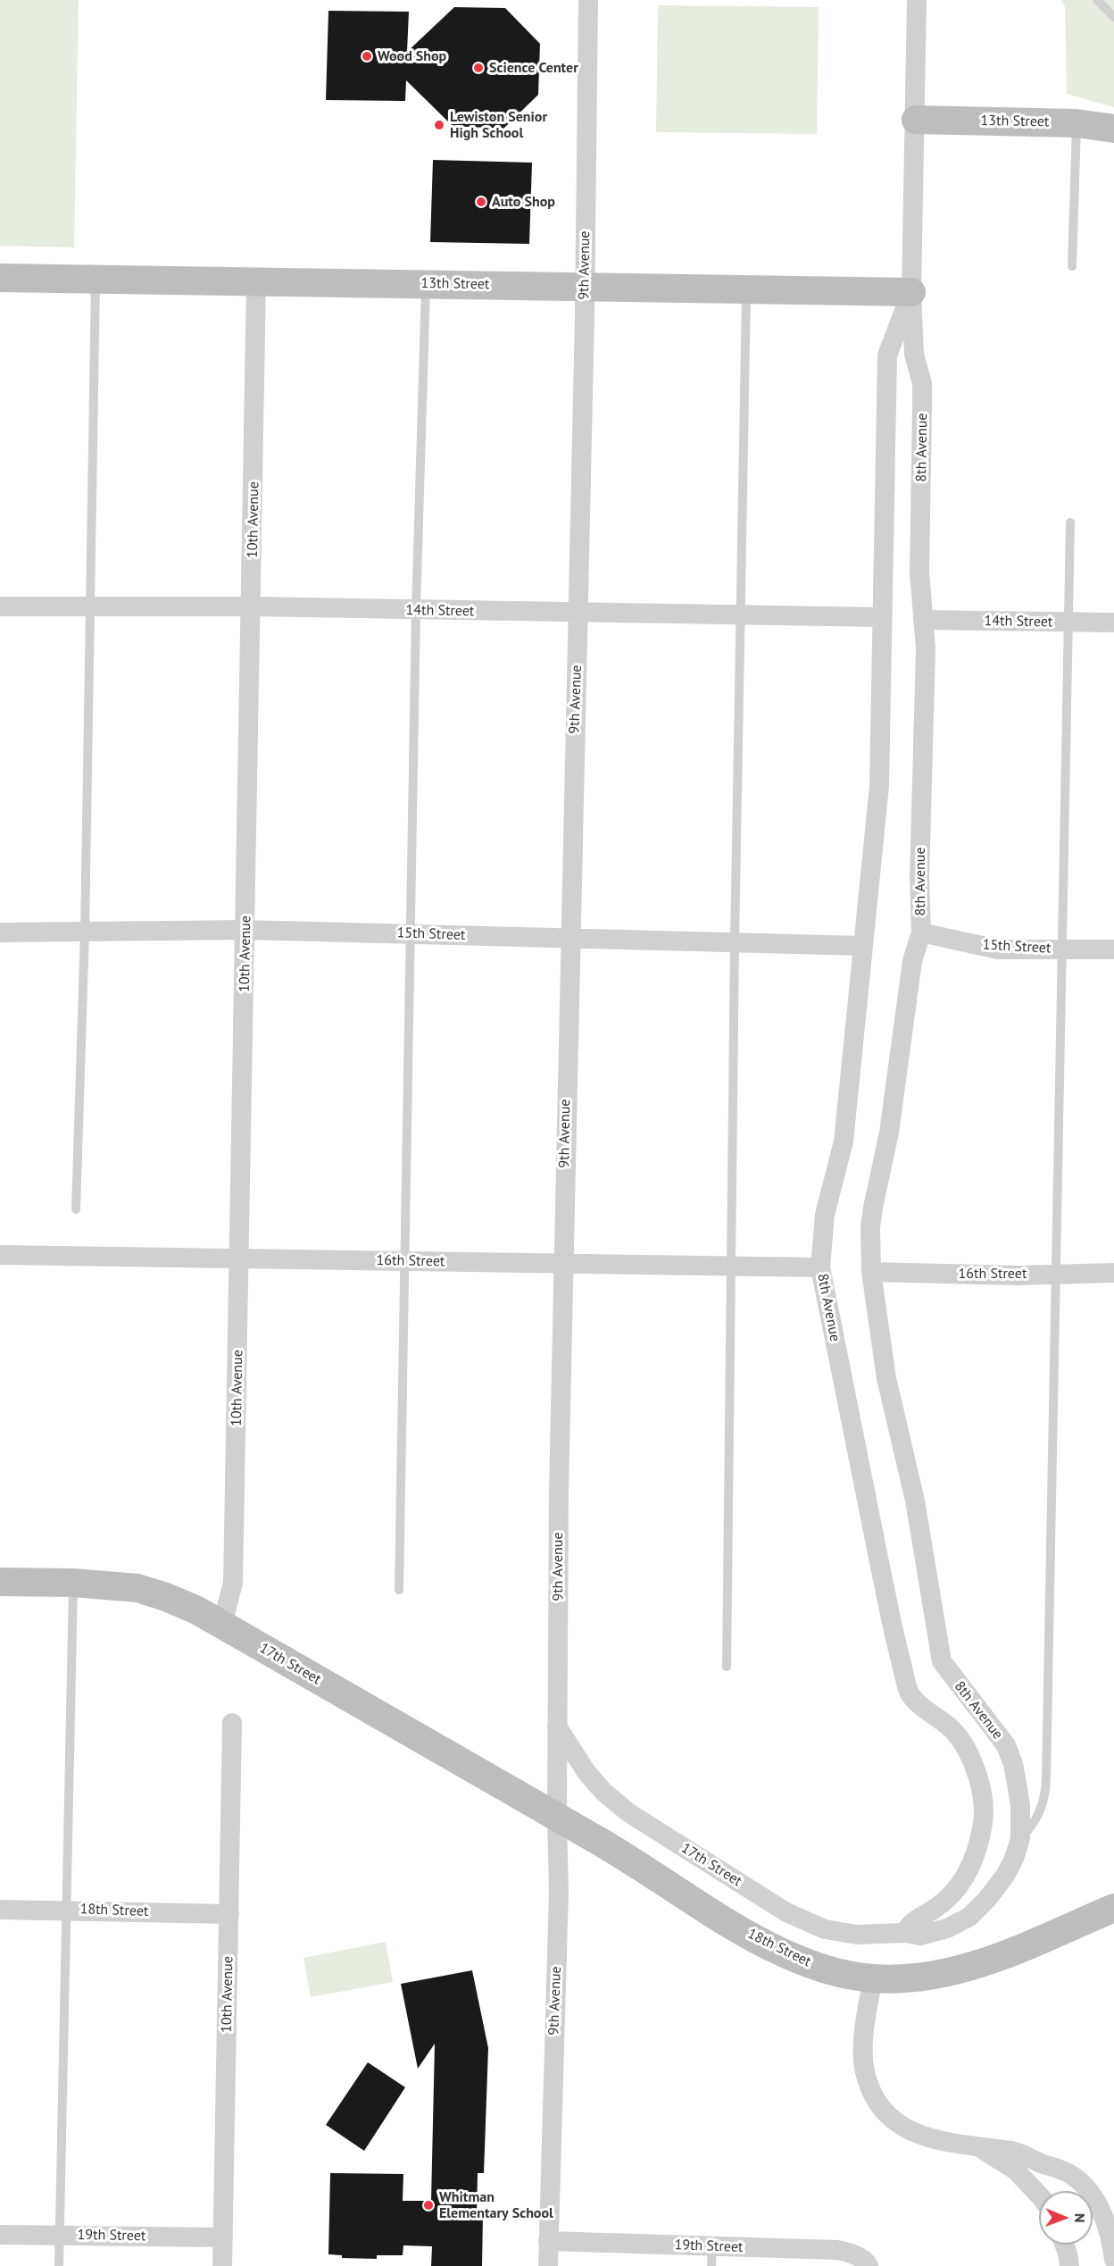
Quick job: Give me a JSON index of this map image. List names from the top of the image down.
{
  "streets": {
    "main road": ["13th Street", "17th Street", "18th Street"],
    "street": [
      "9th Avenue",
      "8th Avenue",
      "10th Avenue",
      "14th Street",
      "15th Street",
      "16th Street",
      "19th Street"
    ]
  },
  "crossings": [
    ["13th Street", "9th Avenue"],
    ["13th Street", "8th Avenue"],
    ["13th Street", "10th Avenue"],
    ["9th Avenue", "14th Street"],
    ["9th Avenue", "15th Street"],
    ["9th Avenue", "16th Street"],
    ["9th Avenue", "17th Street"],
    ["9th Avenue", "18th Street"],
    ["9th Avenue", "19th Street"],
    ["8th Avenue", "14th Street"],
    ["8th Avenue", "15th Street"],
    ["8th Avenue", "16th Street"],
    ["8th Avenue", "17th Street"],
    ["10th Avenue", "14th Street"],
    ["10th Avenue", "15th Street"],
    ["10th Avenue", "16th Street"],
    ["10th Avenue", "17th Street"],
    ["10th Avenue", "18th Street"],
    ["10th Avenue", "19th Street"],
    ["17th Street", "18th Street"]
  ],
  "places": [
    "Wood Shop",
    "Science Center",
    "Lewiston Senior High School",
    "Auto Shop",
    "Whitman Elementary School"
  ],
  "north": "right"
}
